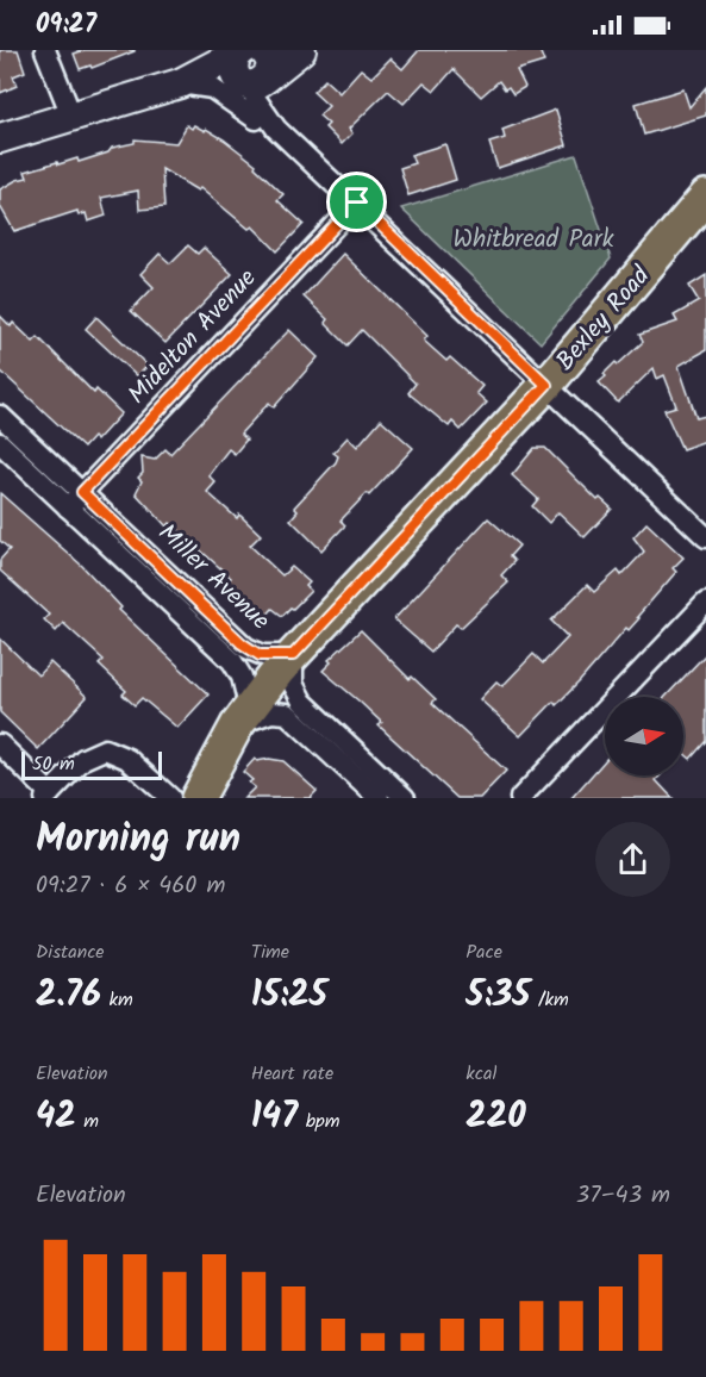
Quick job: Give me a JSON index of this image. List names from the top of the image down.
{
  "streets": {
    "main road": ["Bexley Road"],
    "street": ["Midelton Avenue", "Miller Avenue"]
  },
  "crossings": [
    ["Bexley Road", "Miller Avenue"],
    ["Midelton Avenue", "Miller Avenue"]
  ],
  "parks": ["Whitbread Park"],
  "scale_bar": "50 m",
  "north": "right",
  "page": {
    "status": "09:27",
    "scale": "50 m",
    "heading": ["Morning run", "09:27 · 6 × 460 m"],
    "stats": [
      ["Distance", "2.76 km"],
      ["Time", "15:25"],
      ["Pace", "5:35 /km"],
      ["Elevation", "42 m"],
      ["Heart rate", "147 bpm"],
      ["kcal", "220"]
    ],
    "chart": ["Elevation", "37–43 m"]
  }
}
